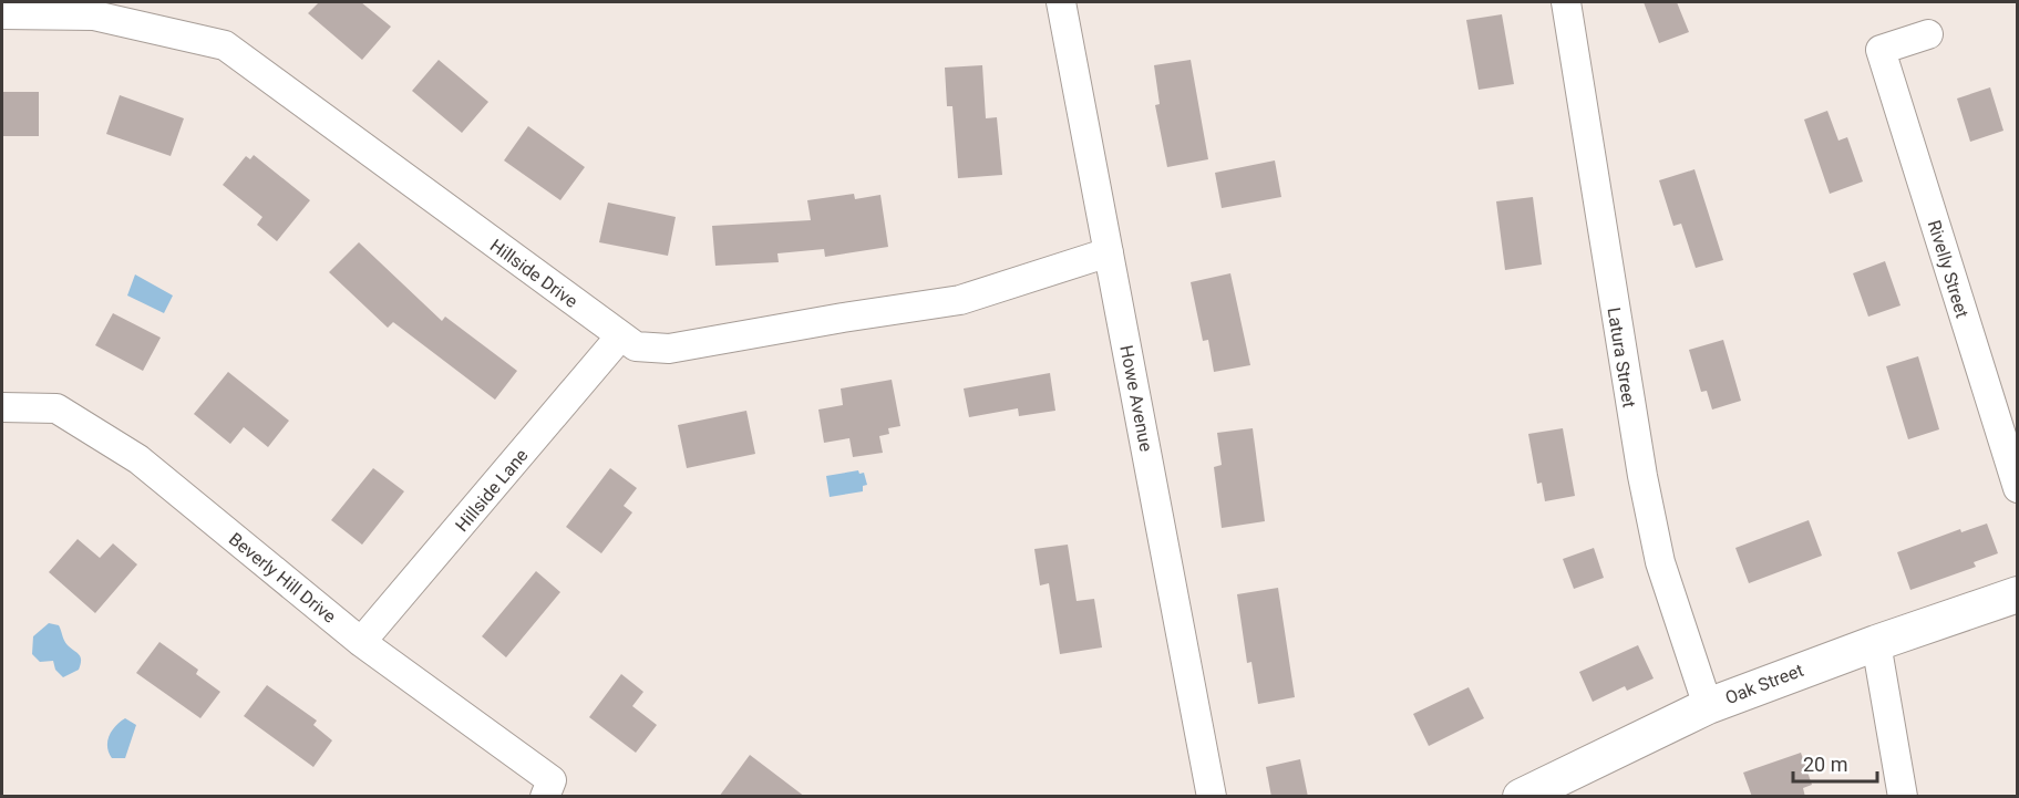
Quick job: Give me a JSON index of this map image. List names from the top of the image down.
{
  "streets": {
    "street": [
      "Rivelly Street",
      "Hillside Drive",
      "Latura Street",
      "Howe Avenue",
      "Hillside Lane",
      "Beverly Hill Drive",
      "Oak Street"
    ]
  },
  "crossings": [
    ["Hillside Drive", "Howe Avenue"],
    ["Hillside Drive", "Hillside Lane"],
    ["Latura Street", "Oak Street"],
    ["Hillside Lane", "Beverly Hill Drive"]
  ],
  "scale_bar": "20 m"
}
